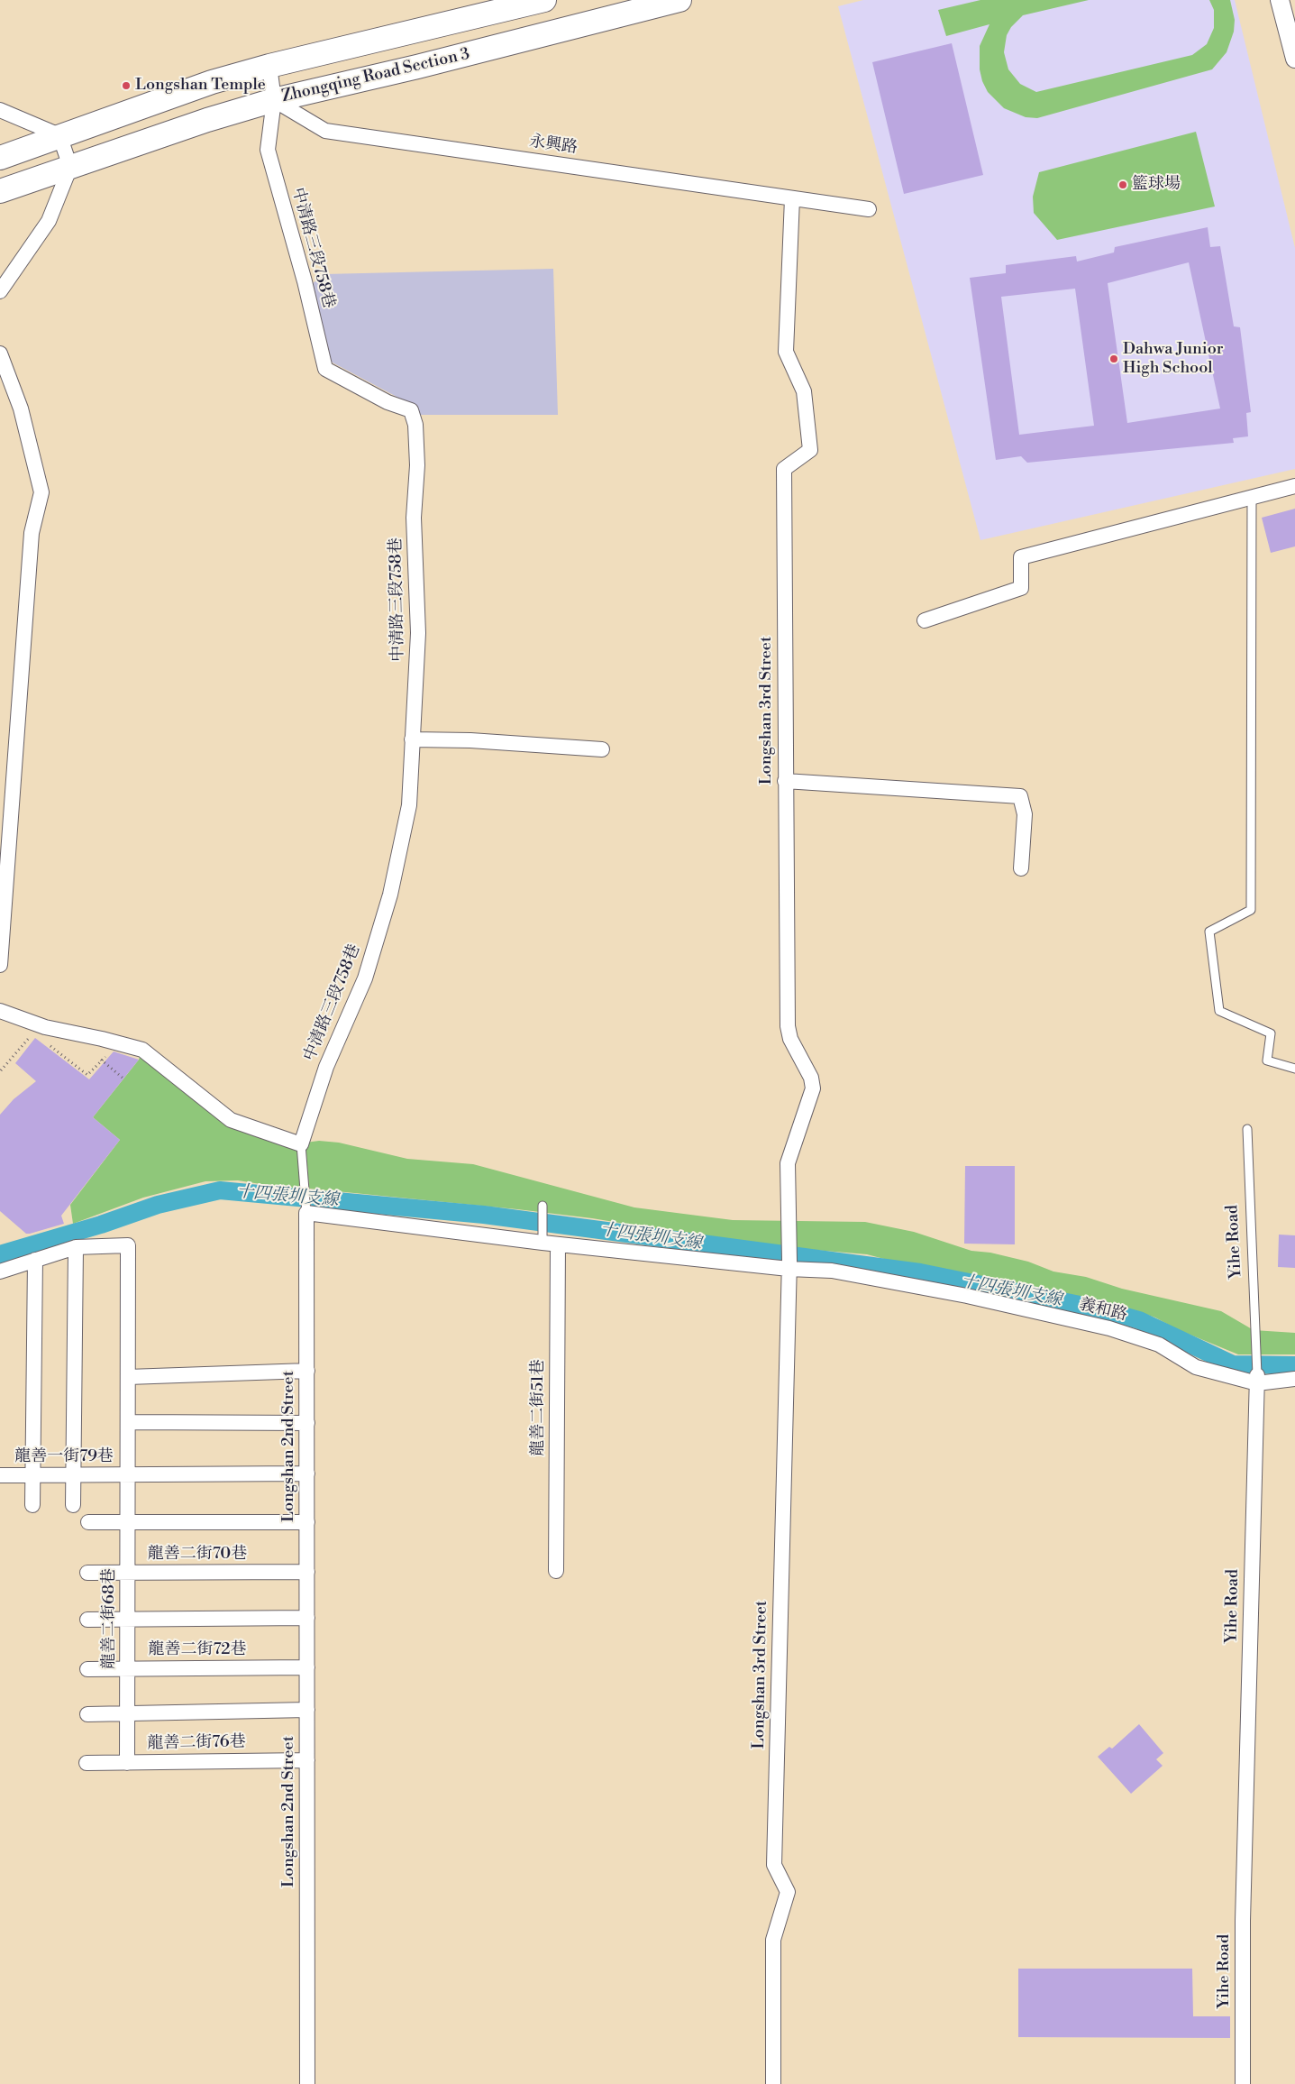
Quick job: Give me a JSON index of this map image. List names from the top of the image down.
{
  "streets": {
    "main road": ["Zhongqing Road Section 3"],
    "street": [
      "永興路",
      "中清路三段758巷",
      "Longshan 3rd Street",
      "Yihe Road",
      "義和路",
      "龍善二街51巷",
      "Longshan 2nd Street",
      "龍善一街79巷",
      "龍善二街70巷",
      "龍善二街68巷",
      "龍善二街72巷",
      "龍善二街76巷"
    ]
  },
  "crossings": [
    ["Zhongqing Road Section 3", "永興路"],
    ["Zhongqing Road Section 3", "中清路三段758巷"],
    ["永興路", "中清路三段758巷"],
    ["永興路", "Longshan 3rd Street"],
    ["中清路三段758巷", "Longshan 2nd Street"],
    ["Longshan 3rd Street", "義和路"],
    ["Yihe Road", "義和路"],
    ["Longshan 2nd Street", "龍善二街70巷"],
    ["Longshan 2nd Street", "龍善二街72巷"],
    ["Longshan 2nd Street", "龍善二街76巷"],
    ["龍善一街79巷", "龍善二街68巷"],
    ["龍善二街70巷", "龍善二街68巷"],
    ["龍善二街68巷", "龍善二街72巷"],
    ["龍善二街68巷", "龍善二街76巷"]
  ],
  "water": ["十四張圳支線"],
  "places": ["Longshan Temple", "籃球場", "Dahwa Junior High School"]
}
